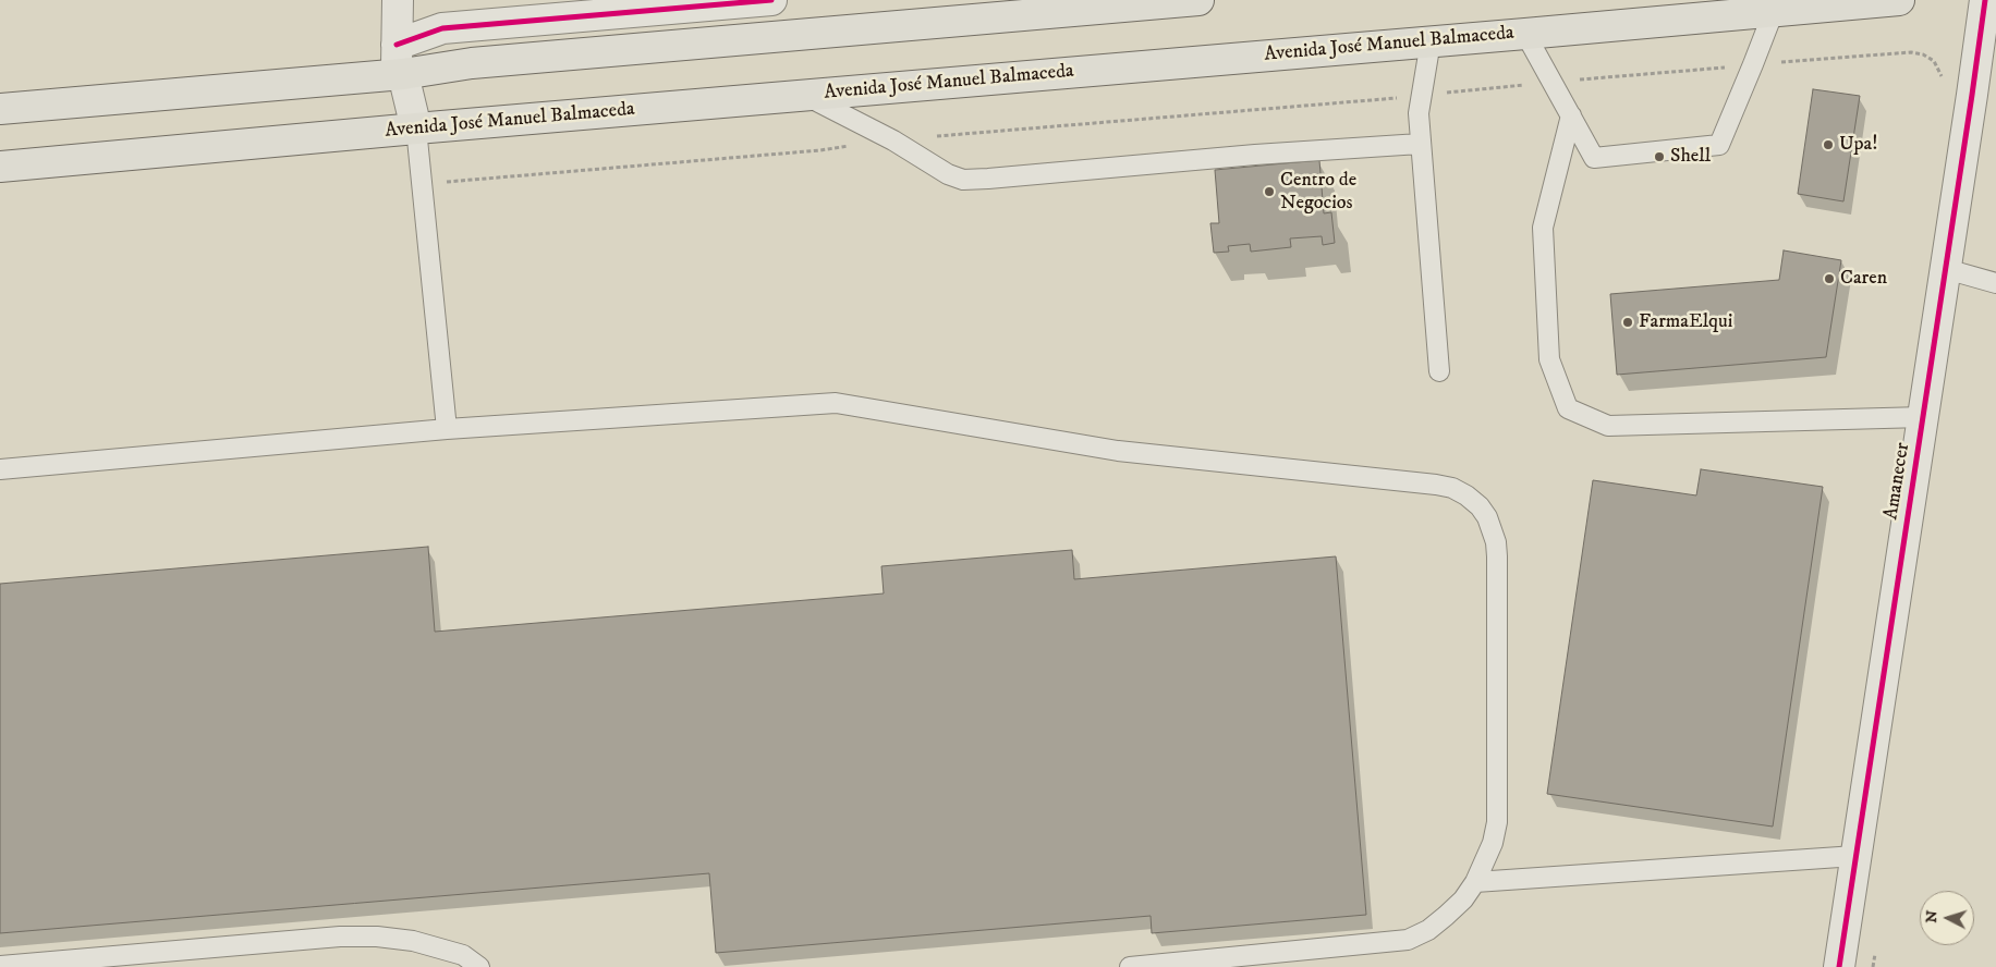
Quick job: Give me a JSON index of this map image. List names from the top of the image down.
{
  "streets": {
    "main road": ["Avenida José Manuel Balmaceda"],
    "street": ["Amanecer"]
  },
  "places": [
    "Upa!",
    "Shell",
    "Centro de Negocios",
    "Caren",
    "FarmaElqui"
  ],
  "north": "left"
}
